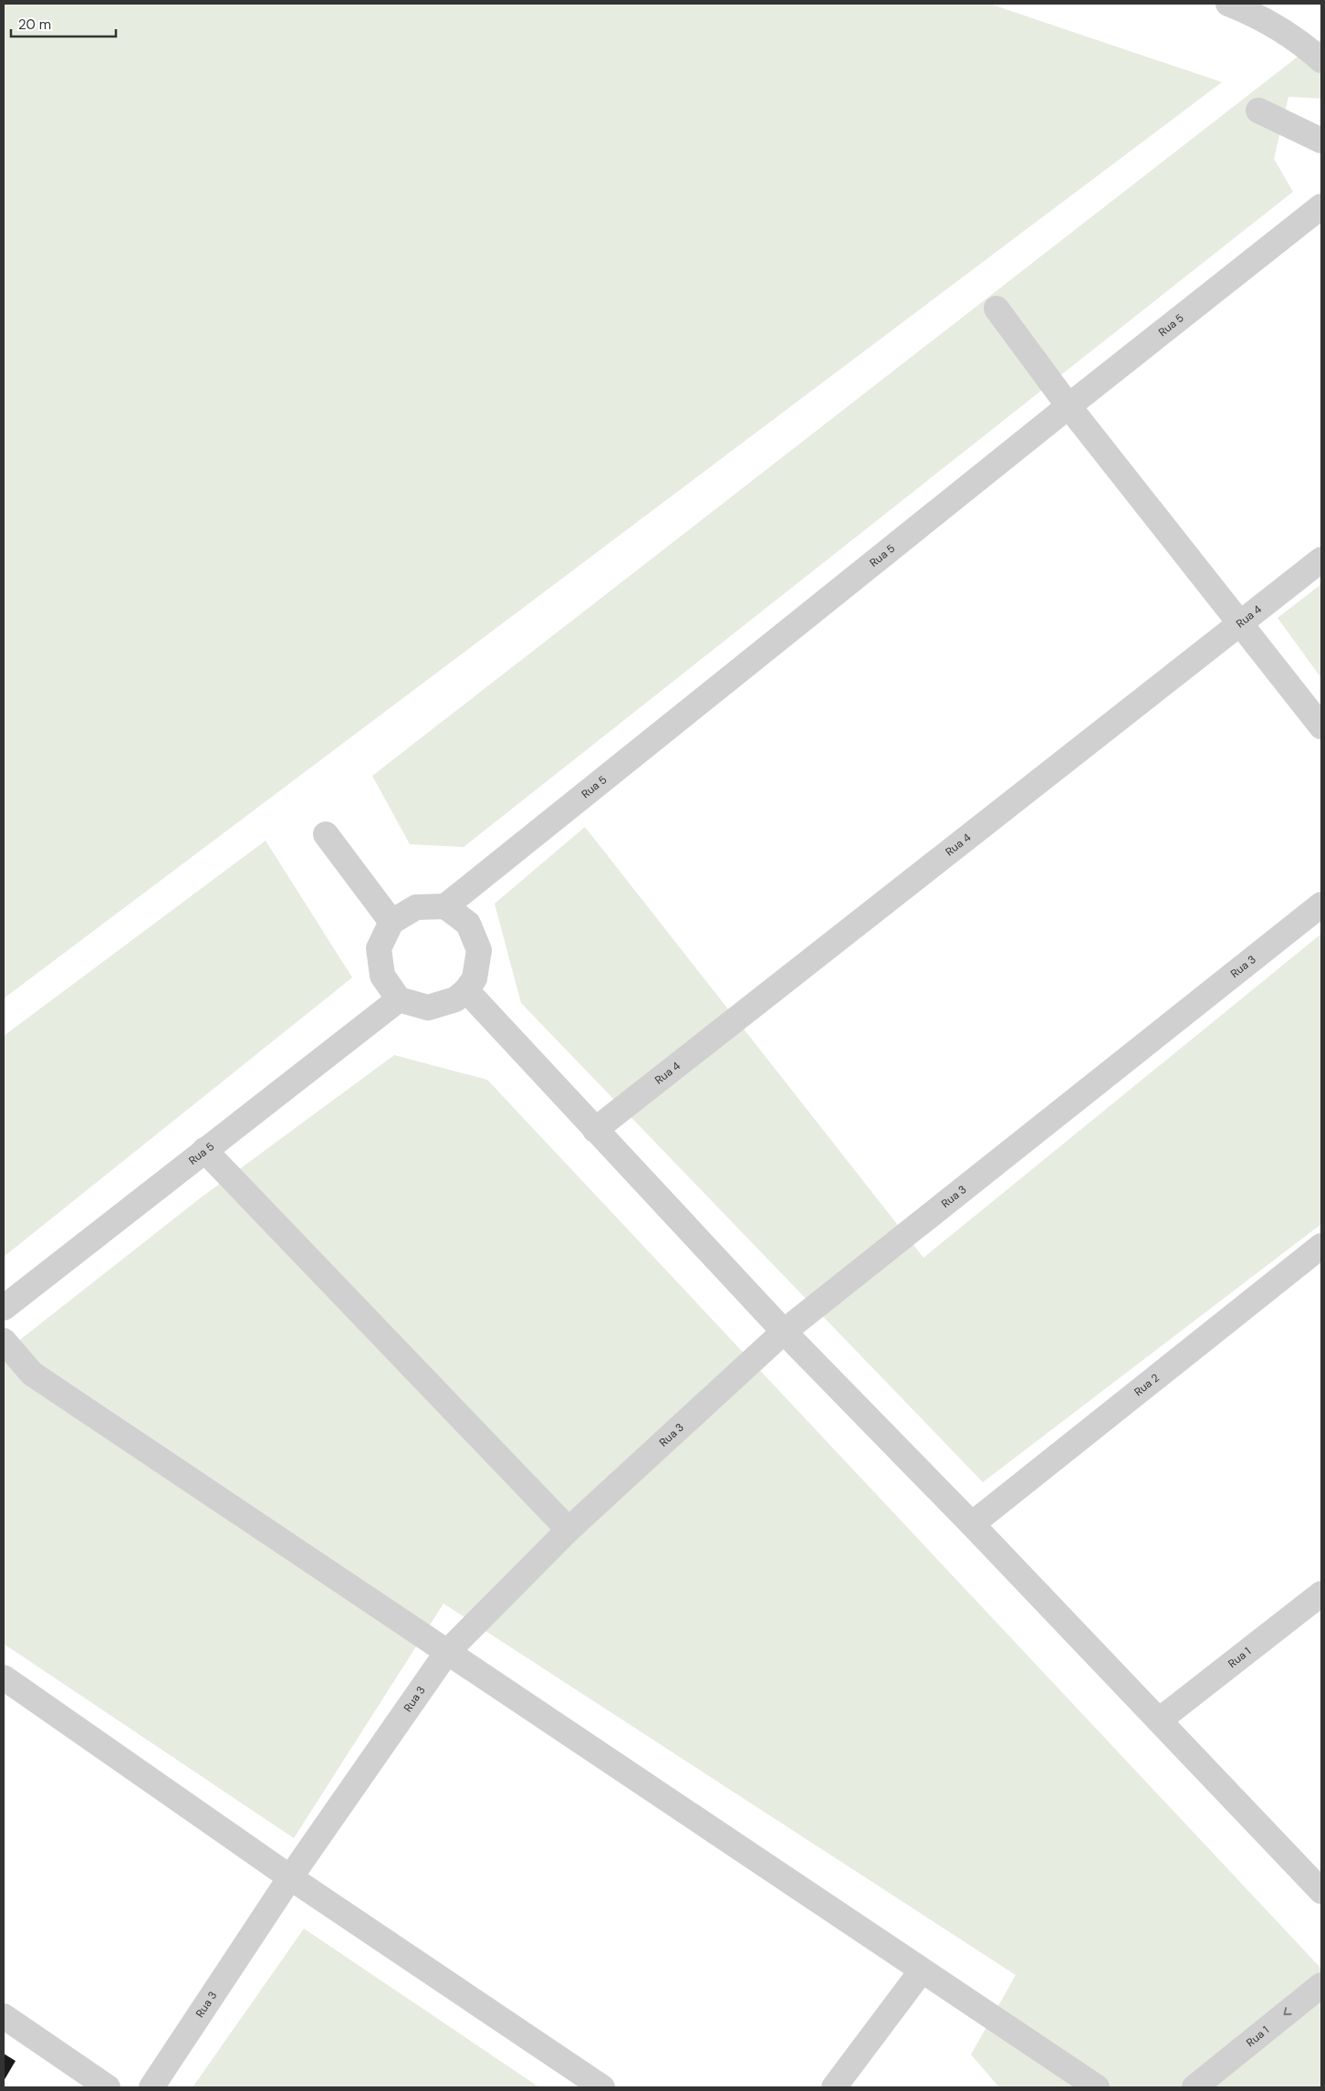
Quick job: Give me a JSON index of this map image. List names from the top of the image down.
{
  "streets": {
    "street": [
      "Rua 5",
      "Rua 4",
      "Rua 3",
      "Rua 2",
      "Rua 1"
    ]
  },
  "one_way": ["Rua 1"],
  "scale_bar": "20 m"
}
